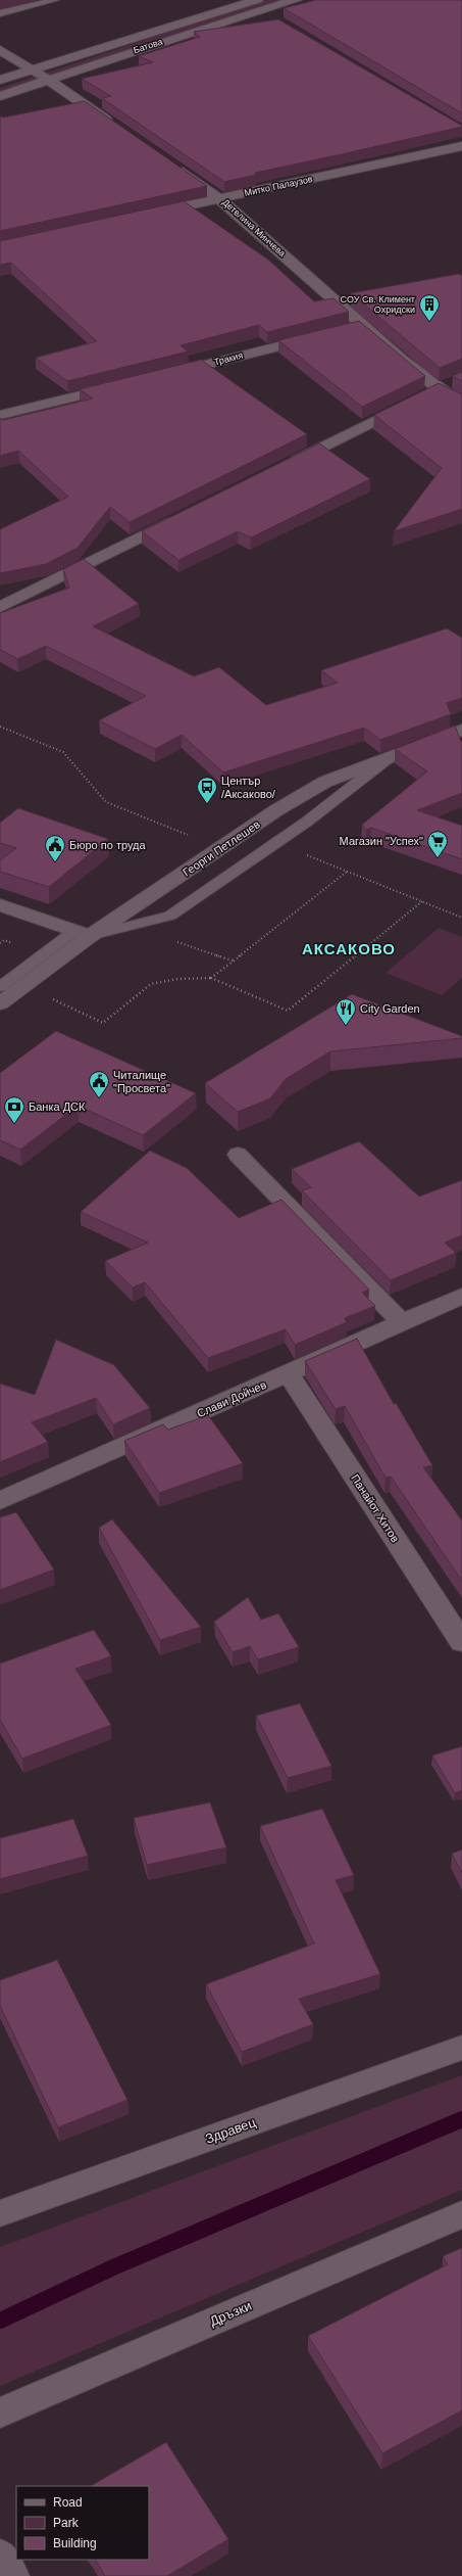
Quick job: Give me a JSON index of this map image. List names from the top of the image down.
{
  "streets": {
    "street": [
      "Батова",
      "Митко Палаузов",
      "Детелина Минчева",
      "Тракия",
      "Георги Петлешев",
      "Слави Дойчев",
      "Панайот Хитов",
      "Здравец",
      "Дръзки"
    ]
  },
  "crossings": [
    ["Митко Палаузов", "Детелина Минчева"],
    ["Слави Дойчев", "Панайот Хитов"]
  ],
  "districts": ["АКСАКОВО"],
  "places": {
    "building": ["СОУ Св. Климент Охридски"],
    "bus stop": ["Център /Аксаково/"],
    "supermarket": ["Магазин \"Успех\""],
    "public building": ["Бюро по труда", "Читалище \"Просвета\""],
    "restaurant": ["City Garden"],
    "bank": ["Банка ДСК"]
  },
  "legend": ["Road", "Park", "Building"]
}
